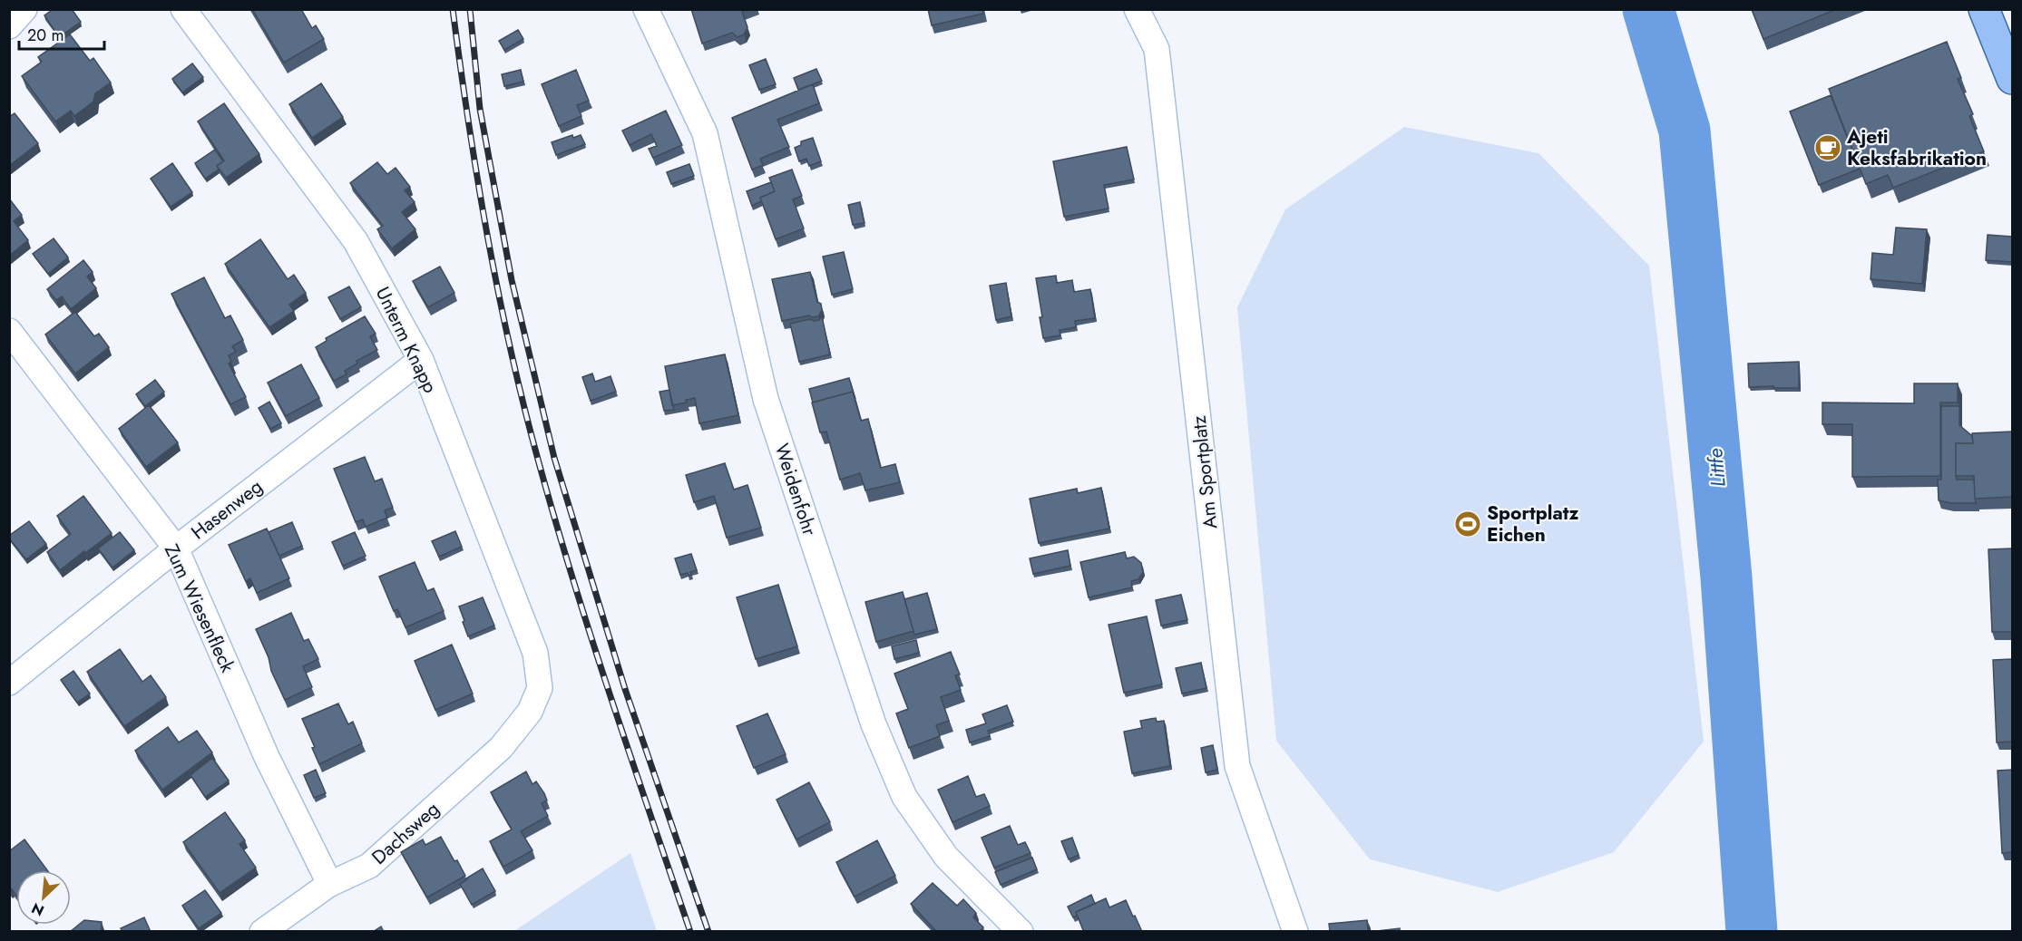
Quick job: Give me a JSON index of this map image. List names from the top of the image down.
{
  "streets": {
    "street": [
      "Unterm Knapp",
      "Am Sportplatz",
      "Weidenfohr",
      "Hasenweg",
      "Zum Wiesenfleck",
      "Dachsweg"
    ]
  },
  "crossings": [
    ["Unterm Knapp", "Hasenweg"],
    ["Unterm Knapp", "Dachsweg"],
    ["Hasenweg", "Zum Wiesenfleck"],
    ["Zum Wiesenfleck", "Dachsweg"]
  ],
  "water": ["Littfe"],
  "places": {
    "cafe": ["Ajeti Keksfabrikation"],
    "sports": ["Sportplatz Eichen"]
  },
  "scale_bar": "20 m",
  "north": "bottom left"
}
